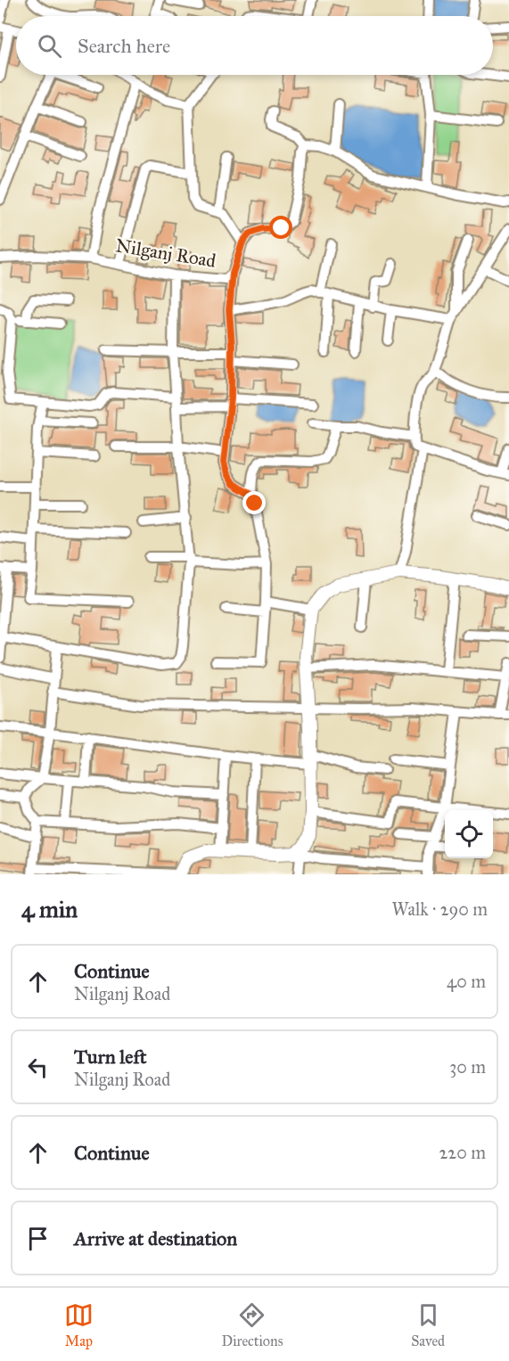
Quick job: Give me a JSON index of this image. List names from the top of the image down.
{
  "streets": {
    "street": ["Nilganj Road"]
  },
  "page": {
    "search": "Search here",
    "heading": ["4 min", "Walk · 290 m"],
    "list": [
      ["Continue", "Nilganj Road", "40 m"],
      ["Turn left", "Nilganj Road", "30 m"],
      ["Continue", "220 m"],
      "Arrive at destination"
    ],
    "nav": ["Map", "Directions", "Saved"]
  }
}
